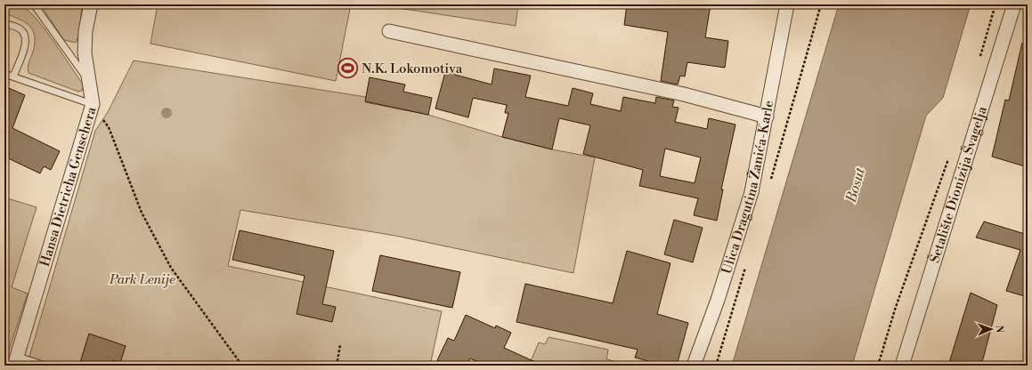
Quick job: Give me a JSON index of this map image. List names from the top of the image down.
{
  "streets": {
    "street": ["Šetalište Dionizija Švagelja", "Hansa Dietricha Genschera", "Ulica Dragutina Žanića-Karle"]
  },
  "water": ["Bosut"],
  "parks": ["Park Lenije"],
  "places": {
    "sports": ["N.K. Lokomotiva"]
  },
  "north": "right"
}
